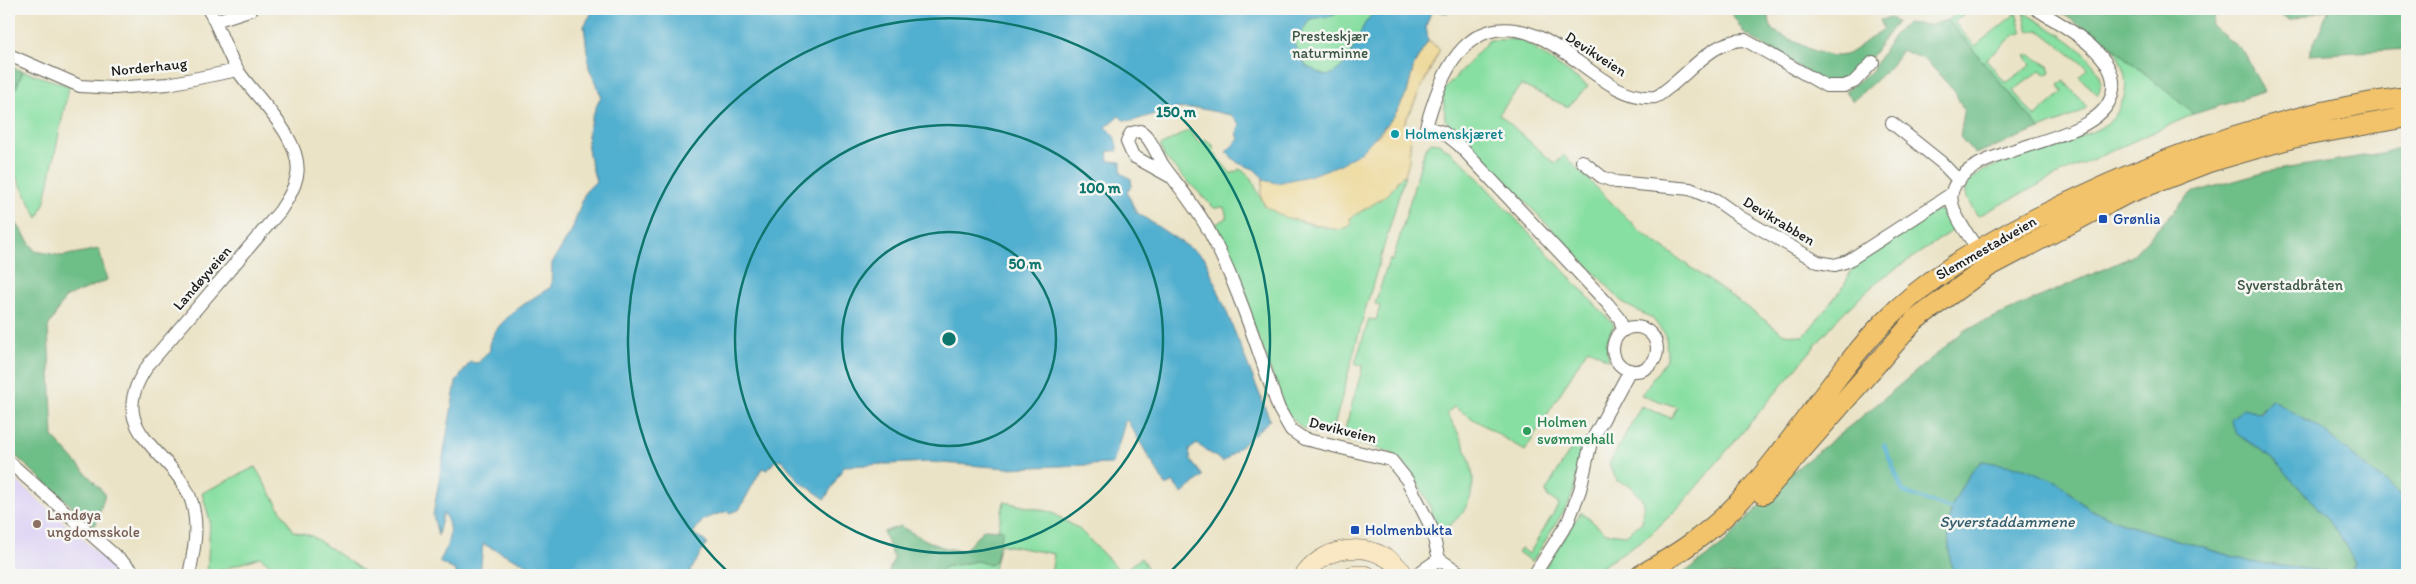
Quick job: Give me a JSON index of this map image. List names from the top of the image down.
{
  "streets": {
    "main road": ["Slemmestadveien"],
    "street": [
      "Devikveien",
      "Norderhaug",
      "Devikrabben",
      "Landøyveien"
    ]
  },
  "crossings": [
    ["Norderhaug", "Landøyveien"]
  ],
  "water": ["Syverstaddammene"],
  "parks": ["Presteskjær naturminne", "Syverstadbråten"],
  "places": {
    "other": ["Holmenskjæret", "Holmen svømmehall", "Landøya ungdomsskole"],
    "transit": ["Grønlia", "Holmenbukta"]
  },
  "rings": ["150 m", "100 m", "50 m"]
}
